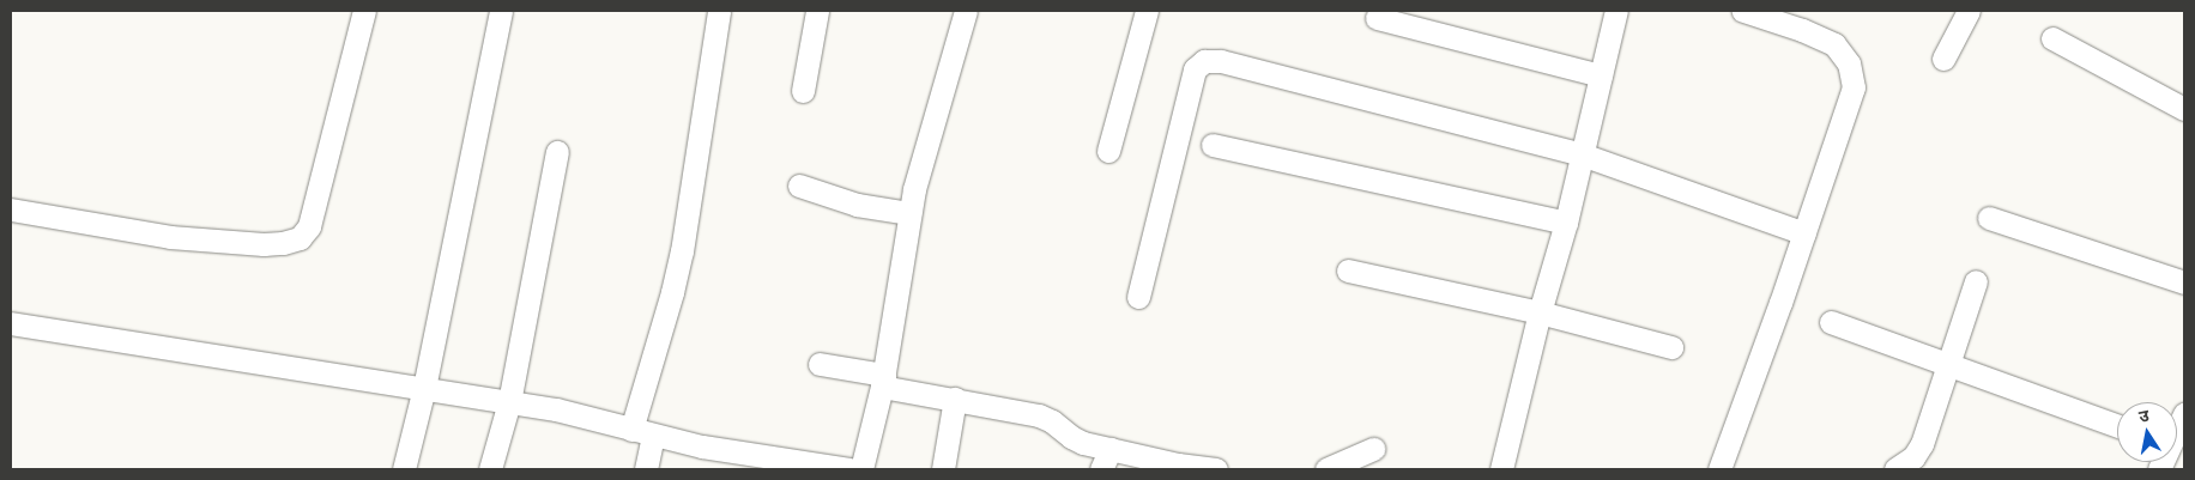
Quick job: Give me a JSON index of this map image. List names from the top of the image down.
{
  "north": "top"
}
